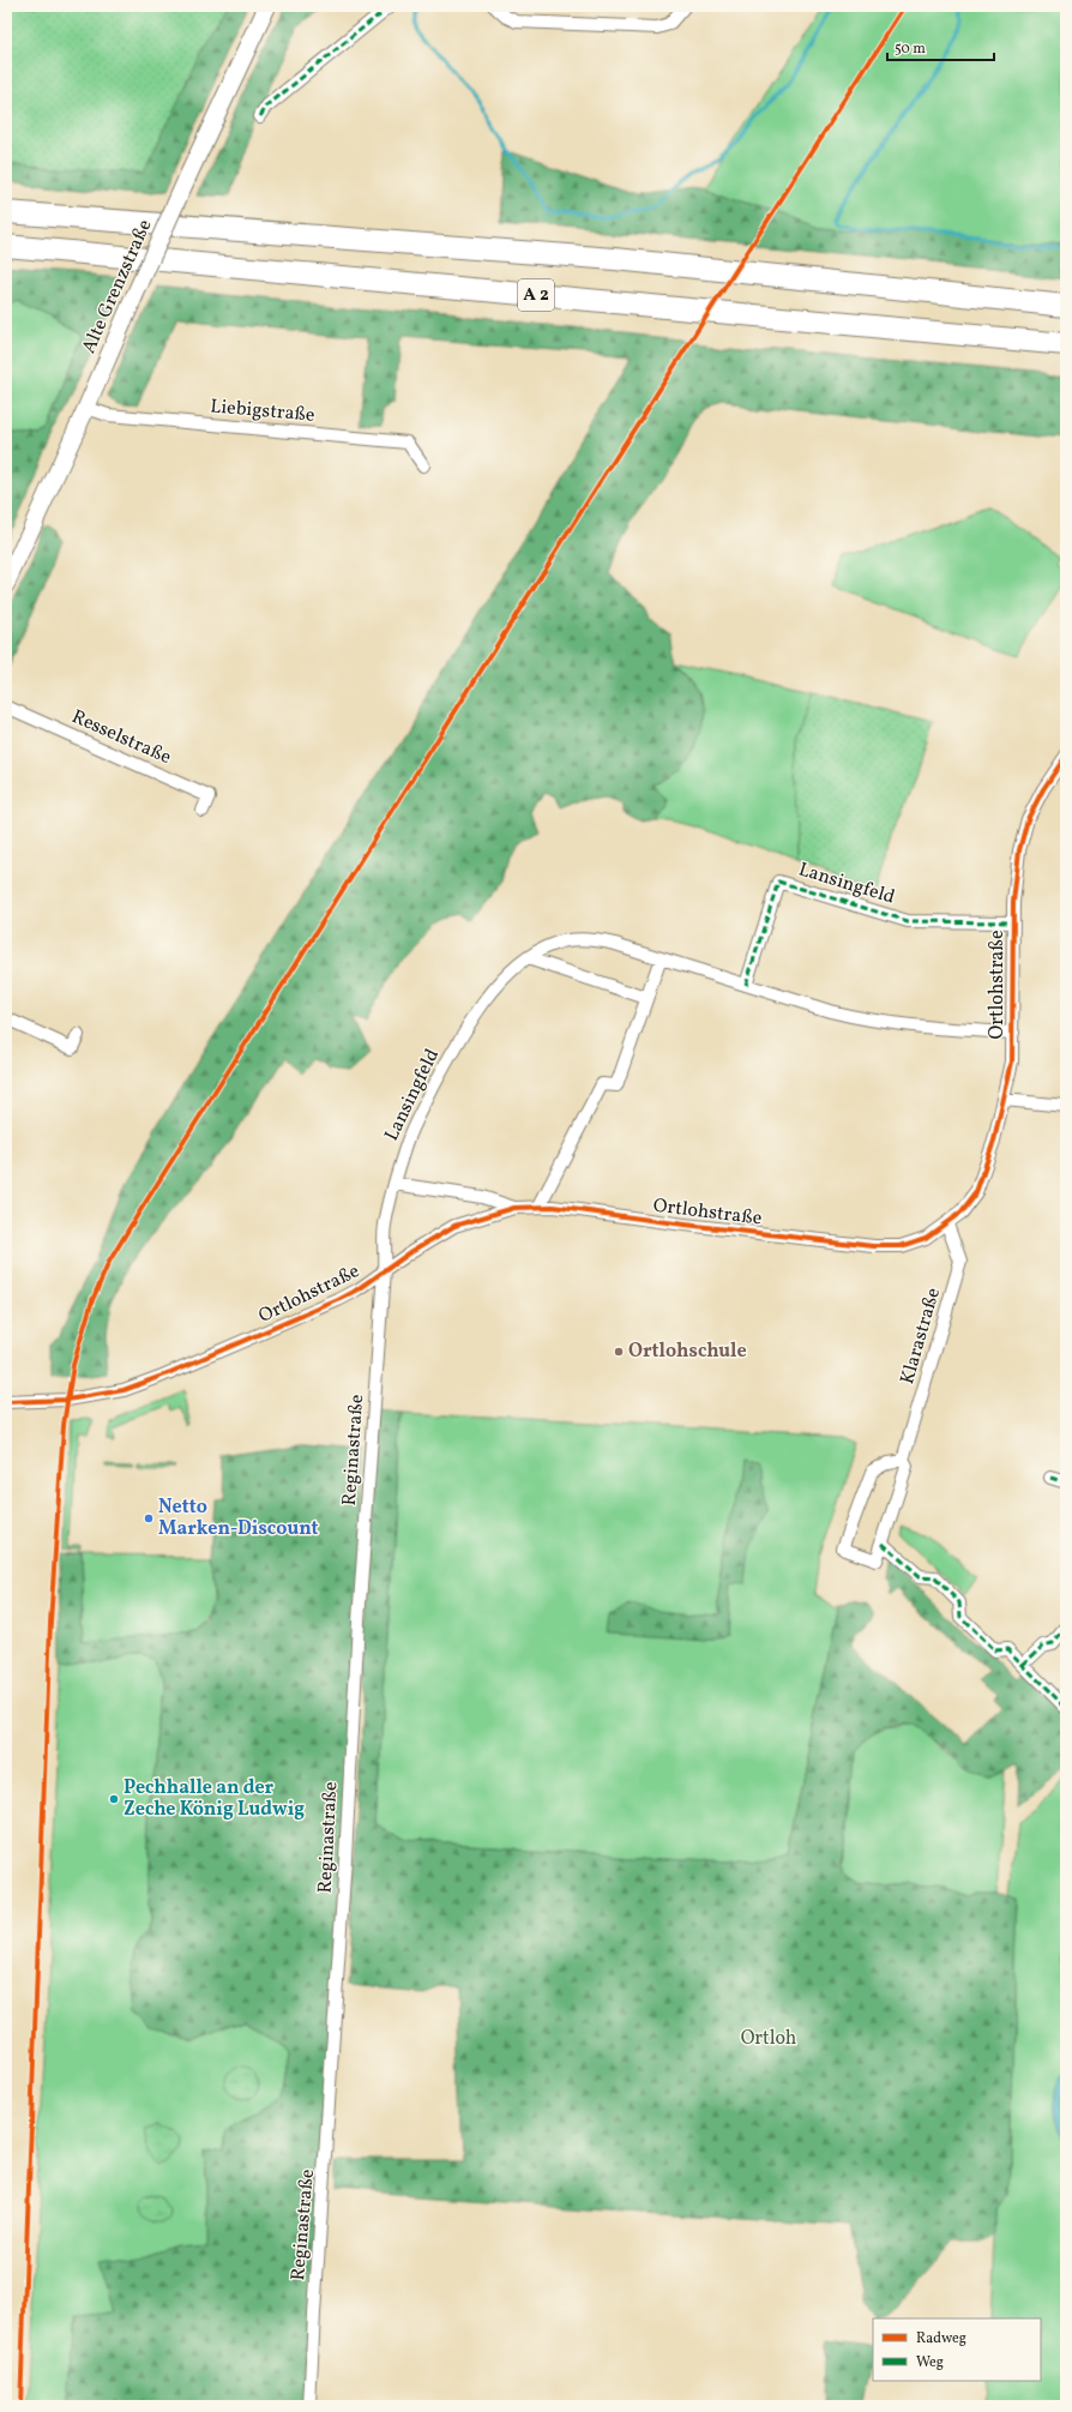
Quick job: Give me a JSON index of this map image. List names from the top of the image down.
{
  "streets": {
    "highway": ["A 2"],
    "street": [
      "Alte Grenzstraße",
      "Liebigstraße",
      "Resselstraße",
      "Lansingfeld",
      "Ortlohstraße",
      "Klarastraße",
      "Reginastraße"
    ]
  },
  "crossings": [
    ["Alte Grenzstraße", "Liebigstraße"],
    ["Lansingfeld", "Ortlohstraße"],
    ["Lansingfeld", "Reginastraße"],
    ["Ortlohstraße", "Klarastraße"],
    ["Ortlohstraße", "Reginastraße"]
  ],
  "parks": ["Ortloh"],
  "places": ["Ortlohschule", "Netto Marken-Discount", "Pechhalle an der Zeche König Ludwig"],
  "legend": ["Radweg", "Weg"],
  "scale_bar": "50 m"
}
